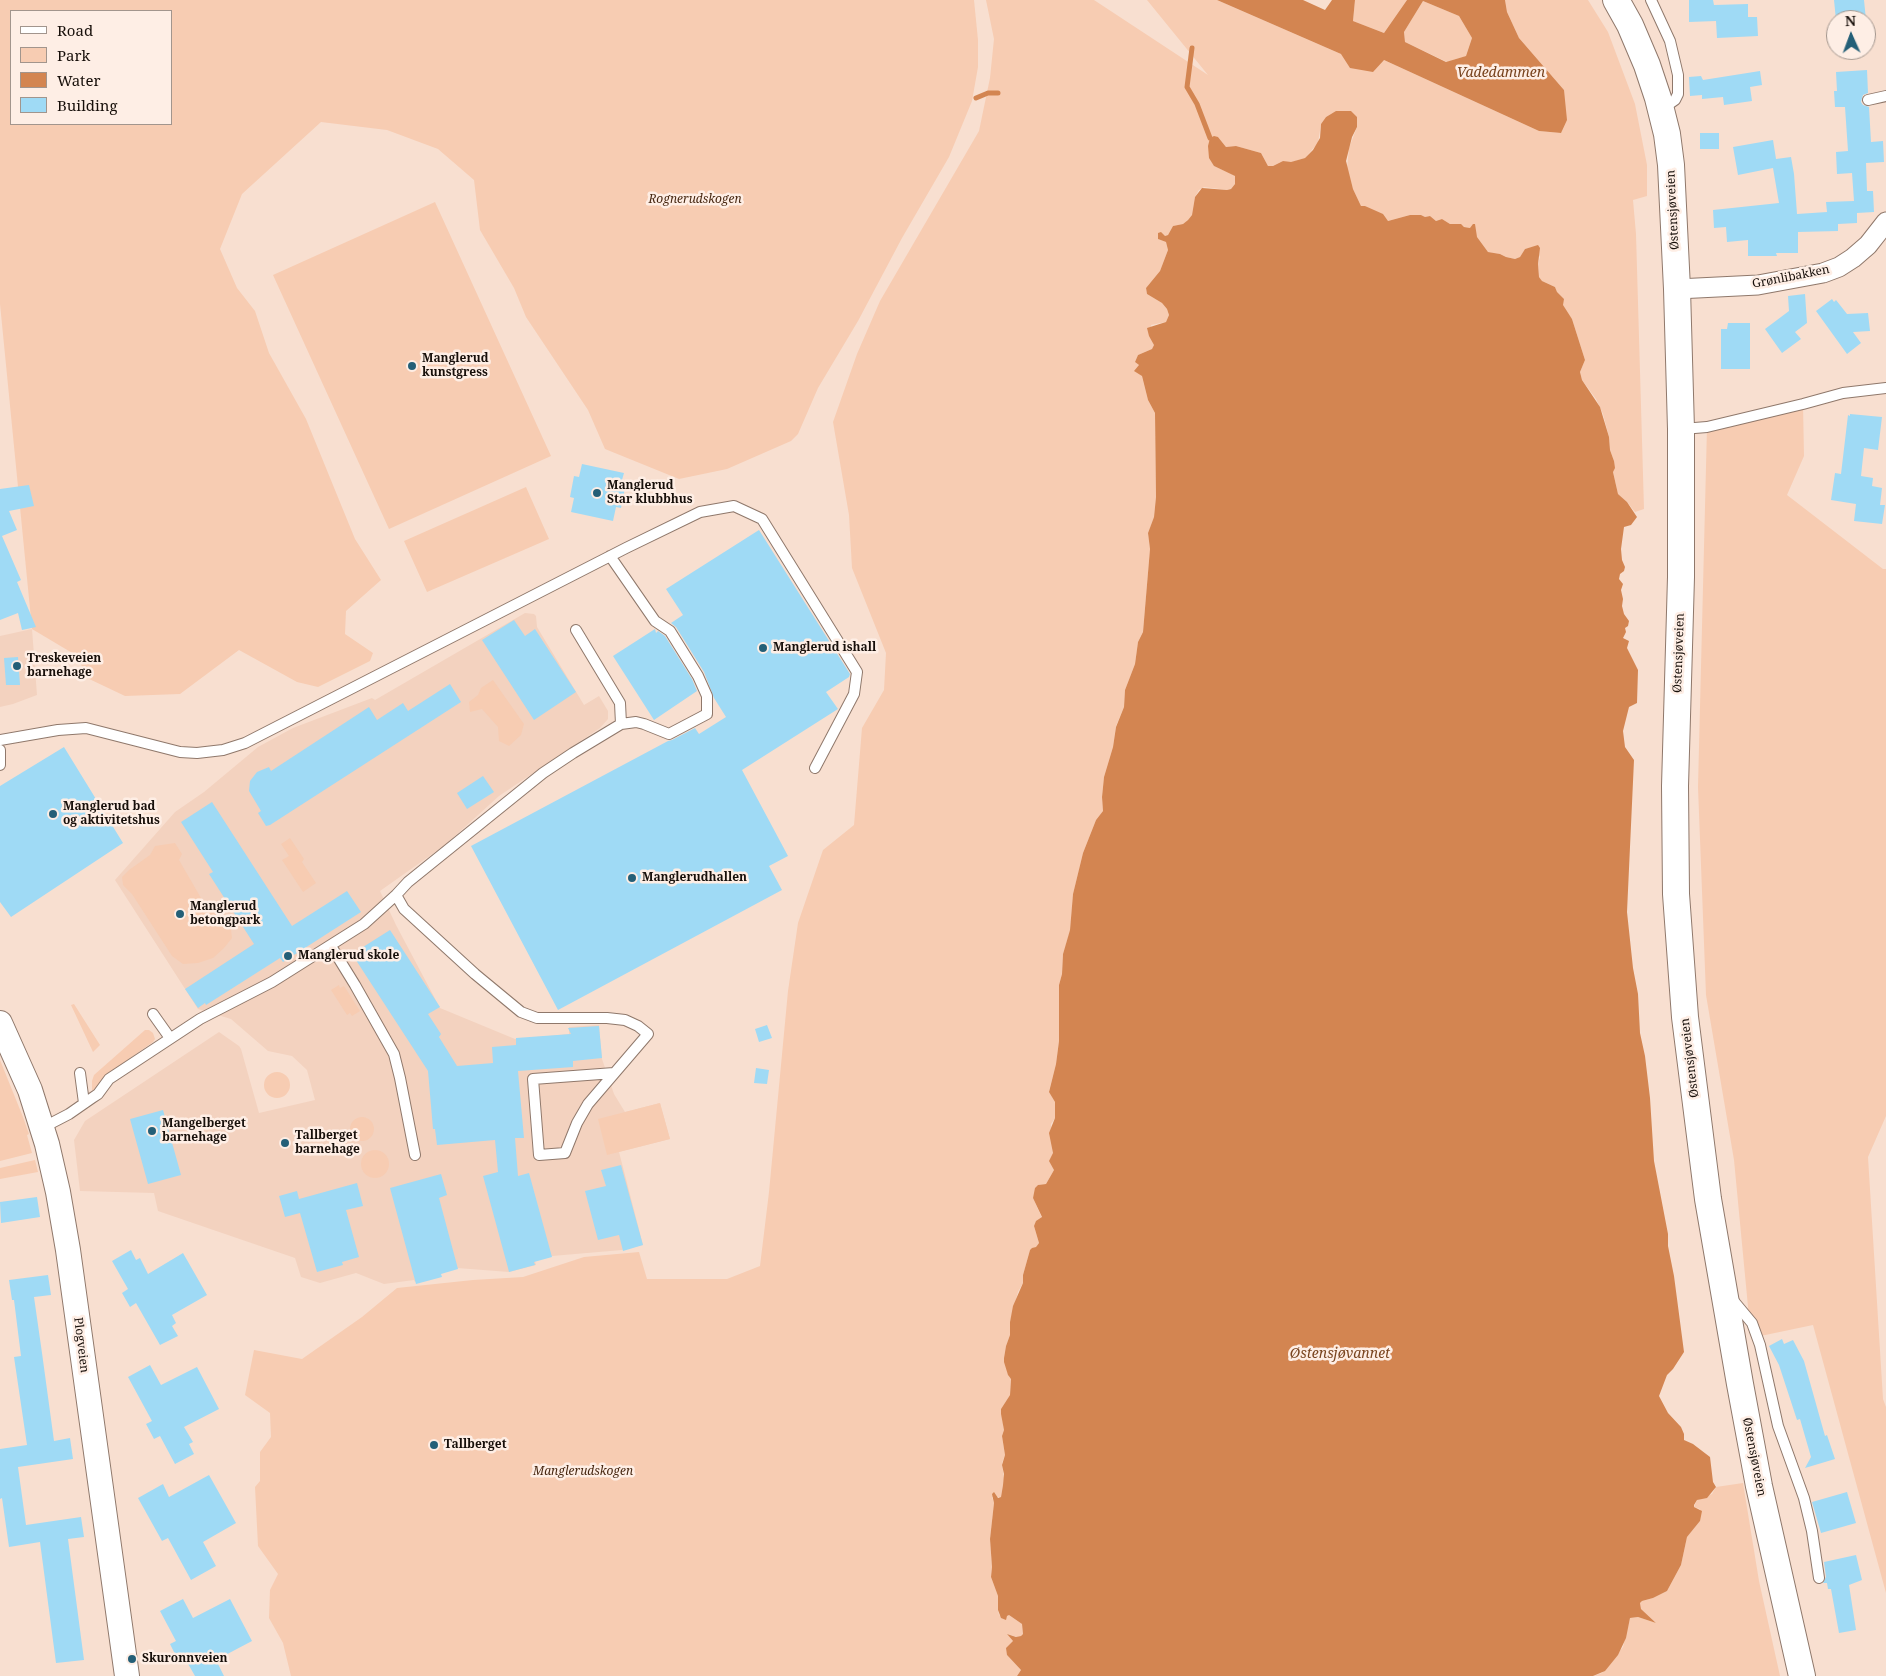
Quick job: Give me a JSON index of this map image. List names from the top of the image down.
{
  "streets": {
    "main road": ["Østensjøveien"],
    "street": ["Grønlibakken", "Plogveien"]
  },
  "crossings": [
    ["Østensjøveien", "Grønlibakken"]
  ],
  "water": ["Vadedammen", "Østensjøvannet"],
  "parks": ["Rognerudskogen", "Manglerudskogen"],
  "places": [
    "Manglerud kunstgress",
    "Manglerud Star klubbhus",
    "Manglerud ishall",
    "Treskeveien barnehage",
    "Manglerud bad og aktivitetshus",
    "Manglerudhallen",
    "Manglerud betongpark",
    "Manglerud skole",
    "Mangelberget barnehage",
    "Tallberget barnehage",
    "Tallberget",
    "Skuronnveien"
  ],
  "legend": [
    "Road",
    "Park",
    "Water",
    "Building"
  ],
  "north": "top"
}
